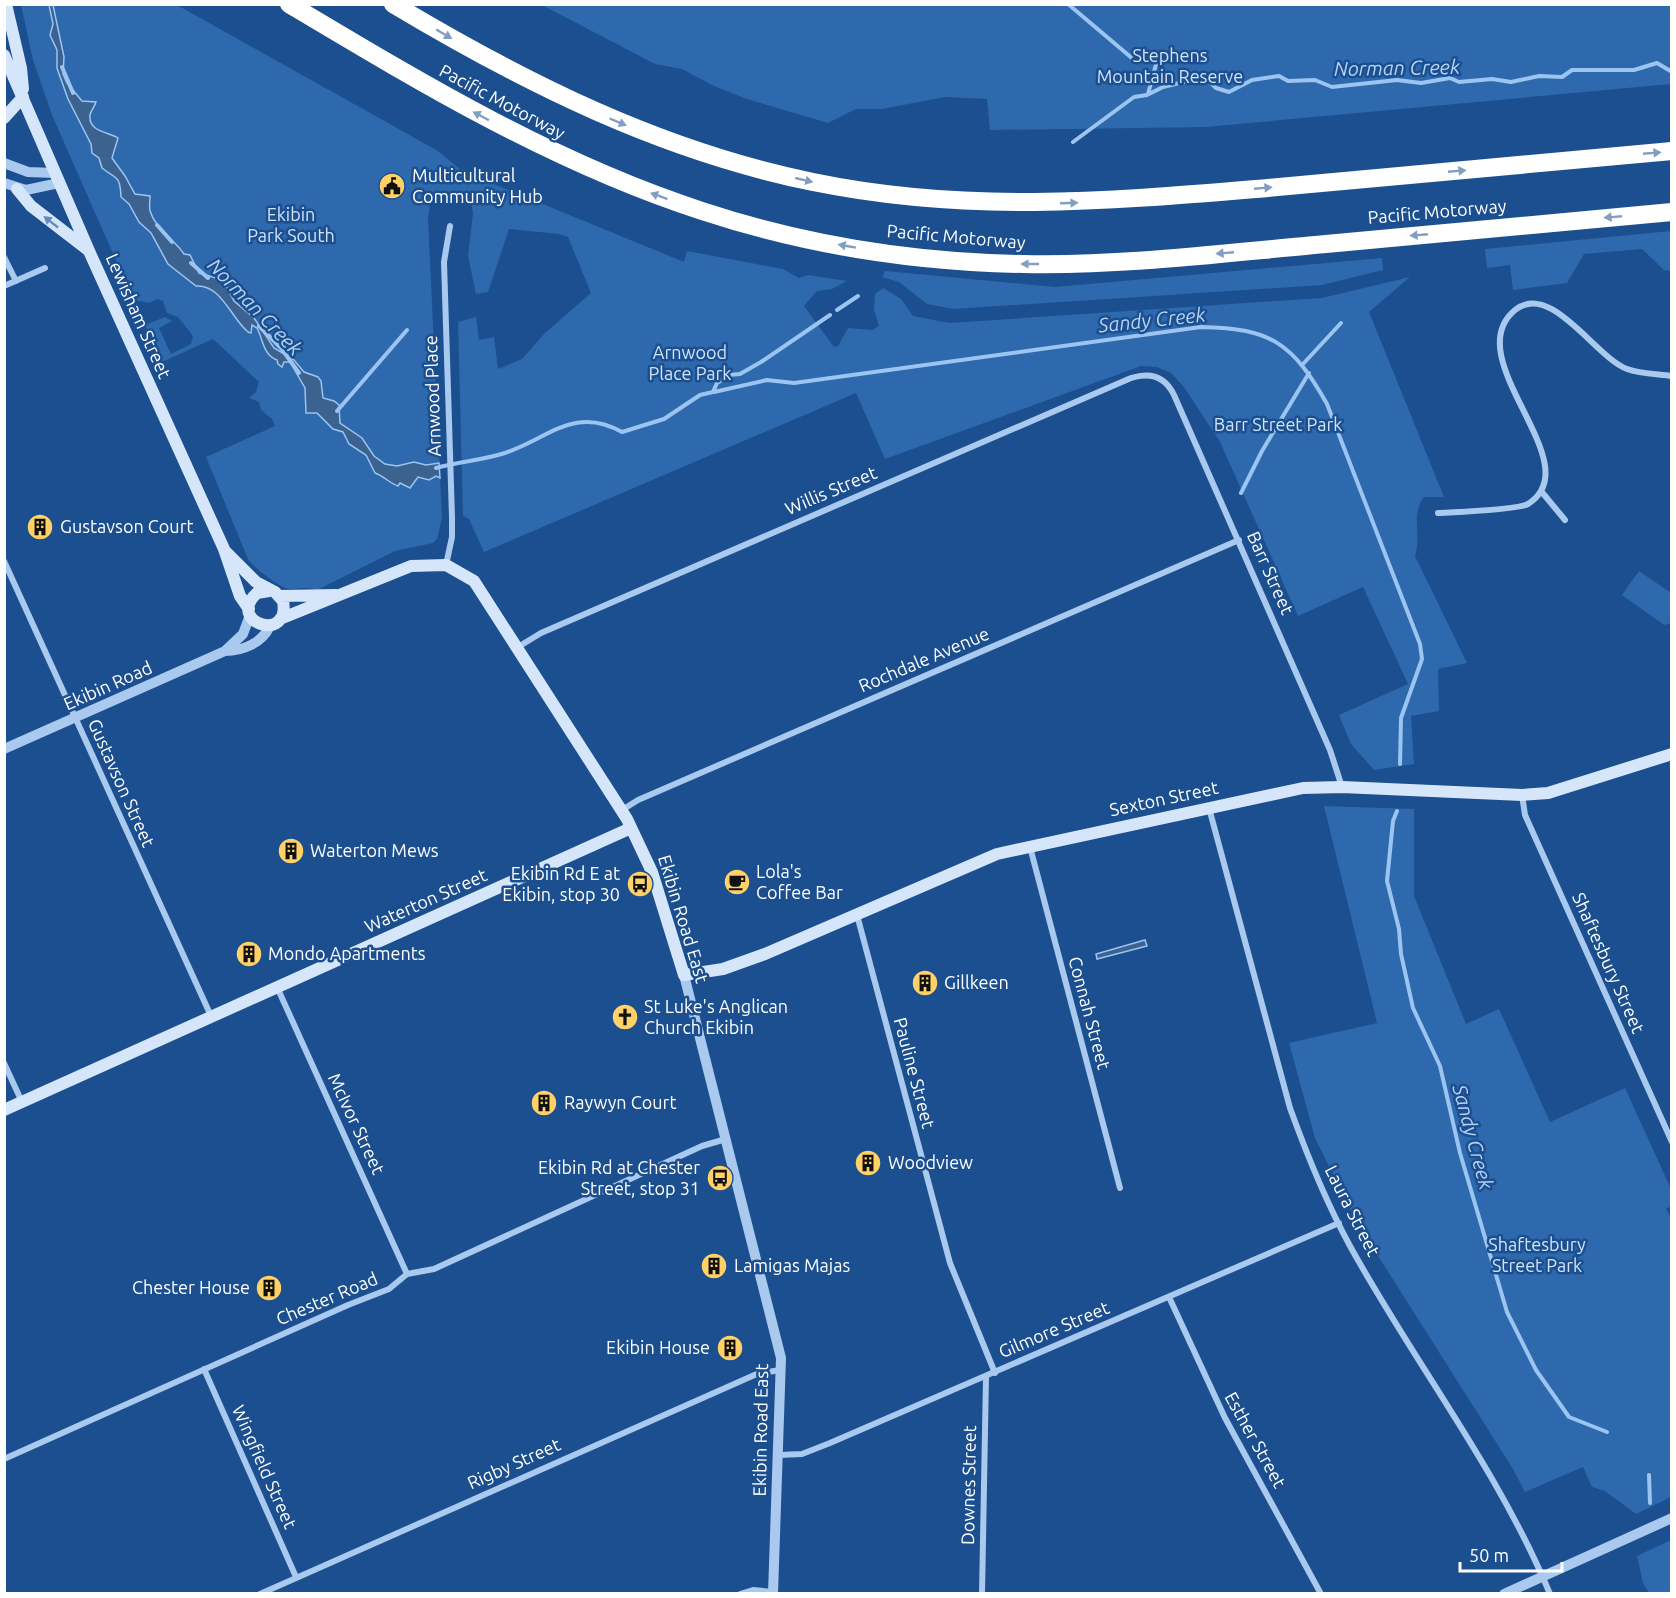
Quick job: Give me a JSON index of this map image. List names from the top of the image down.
{
  "streets": {
    "highway": ["Pacific Motorway"],
    "main road": [
      "Lewisham Street",
      "Sexton Street",
      "Waterton Street",
      "Ekibin Road East"
    ],
    "street": [
      "Arnwood Place",
      "Willis Street",
      "Barr Street",
      "Rochdale Avenue",
      "Ekibin Road",
      "Gustavson Street",
      "Shaftesbury Street",
      "Connah Street",
      "Pauline Street",
      "McIvor Street",
      "Laura Street",
      "Chester Road",
      "Gilmore Street",
      "Esther Street",
      "Rigby Street",
      "Wingfield Street",
      "Downes Street"
    ]
  },
  "crossings": [
    ["Lewisham Street", "Ekibin Road"],
    ["Arnwood Place", "Ekibin Road East"],
    ["Willis Street", "Barr Street"],
    ["Willis Street", "Ekibin Road East"],
    ["Barr Street", "Rochdale Avenue"],
    ["Barr Street", "Sexton Street"],
    ["Rochdale Avenue", "Ekibin Road East"],
    ["Ekibin Road", "Gustavson Street"],
    ["Gustavson Street", "Waterton Street"],
    ["Sexton Street", "Ekibin Road East"],
    ["Sexton Street", "Shaftesbury Street"],
    ["Sexton Street", "Connah Street"],
    ["Sexton Street", "Pauline Street"],
    ["Sexton Street", "Laura Street"],
    ["Waterton Street", "Ekibin Road East"],
    ["Waterton Street", "McIvor Street"],
    ["Ekibin Road East", "Chester Road"],
    ["Ekibin Road East", "Gilmore Street"],
    ["Ekibin Road East", "Rigby Street"],
    ["Pauline Street", "Gilmore Street"],
    ["McIvor Street", "Chester Road"],
    ["Laura Street", "Gilmore Street"],
    ["Chester Road", "Wingfield Street"],
    ["Gilmore Street", "Esther Street"],
    ["Gilmore Street", "Downes Street"],
    ["Rigby Street", "Wingfield Street"]
  ],
  "water": ["Norman Creek", "Sandy Creek"],
  "parks": [
    "Stephens Mountain Reserve",
    "Ekibin Park South",
    "Arnwood Place Park",
    "Barr Street Park",
    "Shaftesbury Street Park"
  ],
  "places": {
    "public building": ["Multicultural Community Hub"],
    "building": [
      "Gustavson Court",
      "Waterton Mews",
      "Mondo Apartments",
      "Gillkeen",
      "Raywyn Court",
      "Woodview",
      "Lamigas Majas",
      "Chester House",
      "Ekibin House"
    ],
    "cafe": ["Lola's Coffee Bar"],
    "bus stop": ["Ekibin Rd E at Ekibin, stop 30", "Ekibin Rd at Chester Street, stop 31"],
    "church": ["St Luke's Anglican Church Ekibin"]
  },
  "scale_bar": "50 m"
}
